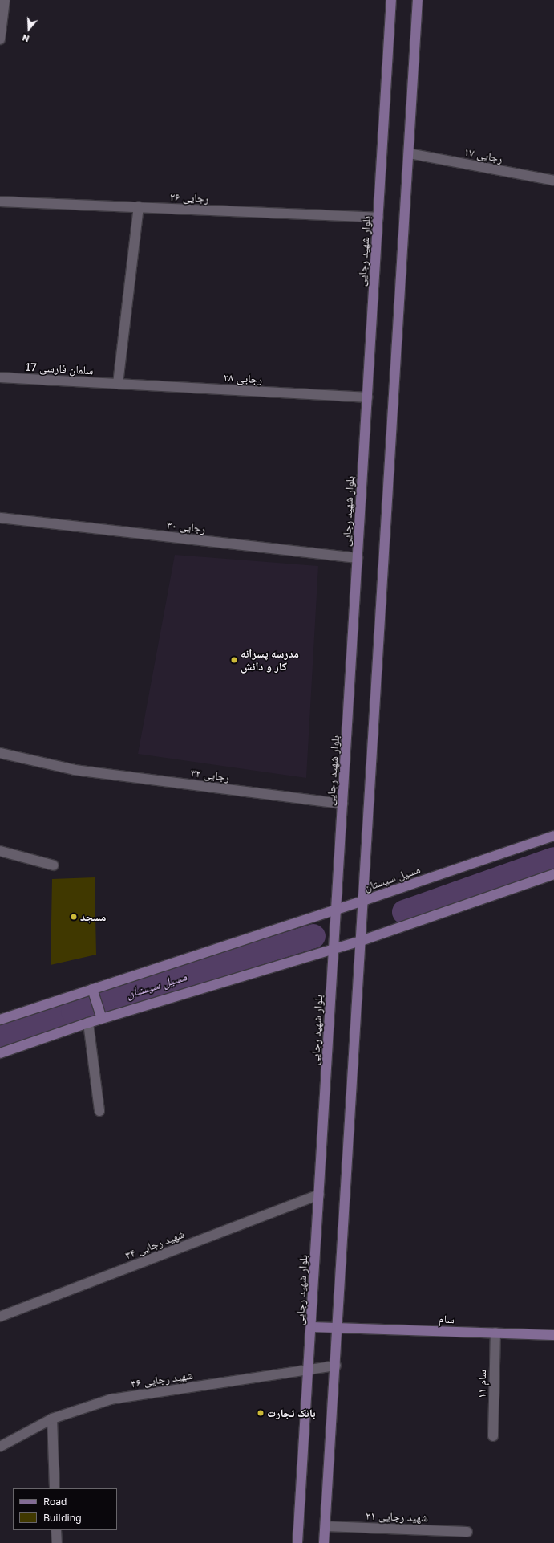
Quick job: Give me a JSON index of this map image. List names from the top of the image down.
{
  "streets": {
    "main road": ["بلوار شهید رجایی", "مسیل سیستان", "سام"],
    "street": [
      "رجایی ۱۷",
      "رجایی ۲۶",
      "سلمان فارسی 17",
      "رجایی ۲۸",
      "رجایی ۳۰",
      "رجایی ۳۲",
      "شهید رجایی ۳۴",
      "شهید رجایی ۳۶",
      "سام ۱۱",
      "شهید رجایی ۲۱"
    ]
  },
  "crossings": [
    ["رجایی ۲۶", "بلوار شهید رجایی"],
    ["بلوار شهید رجایی", "رجایی ۲۸"],
    ["بلوار شهید رجایی", "رجایی ۳۰"],
    ["بلوار شهید رجایی", "رجایی ۳۲"],
    ["بلوار شهید رجایی", "مسیل سیستان"],
    ["بلوار شهید رجایی", "شهید رجایی ۳۴"],
    ["بلوار شهید رجایی", "سام"],
    ["بلوار شهید رجایی", "شهید رجایی ۳۶"],
    ["سلمان فارسی 17", "رجایی ۲۸"],
    ["سام", "سام ۱۱"]
  ],
  "water": ["مسیل سیستان"],
  "places": ["مدرسه پسرانه کار و دانش", "مسجد", "بانک تجارت"],
  "legend": ["Road", "Building"],
  "north": "bottom"
}
